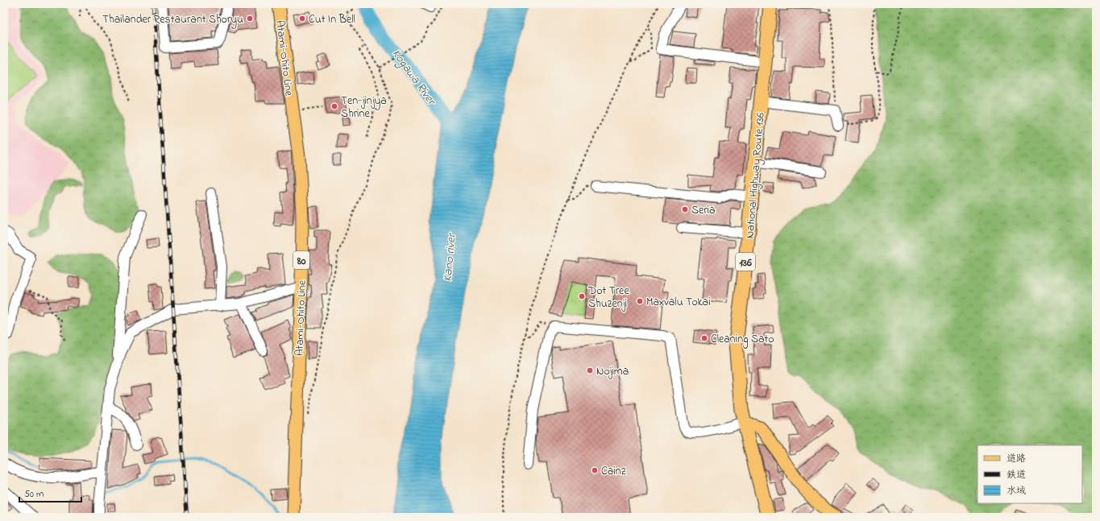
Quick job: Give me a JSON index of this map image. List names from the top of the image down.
{
  "streets": {
    "highway": ["National Highway Route 136", "136"],
    "main road": ["Atami-Ohito Line", "80"]
  },
  "water": ["Kogawa River", "Kano river"],
  "places": [
    "Thailander Restaurant Shoryu",
    "Cut In Bell",
    "Ten-jinjya Shrine",
    "Seria",
    "Dot Tree Shuzenji",
    "Maxvalu Tokai",
    "Cleaning Sato",
    "Nojima",
    "Cainz"
  ],
  "legend": ["道路", "鉄道", "水域"],
  "scale_bar": "50 m"
}
